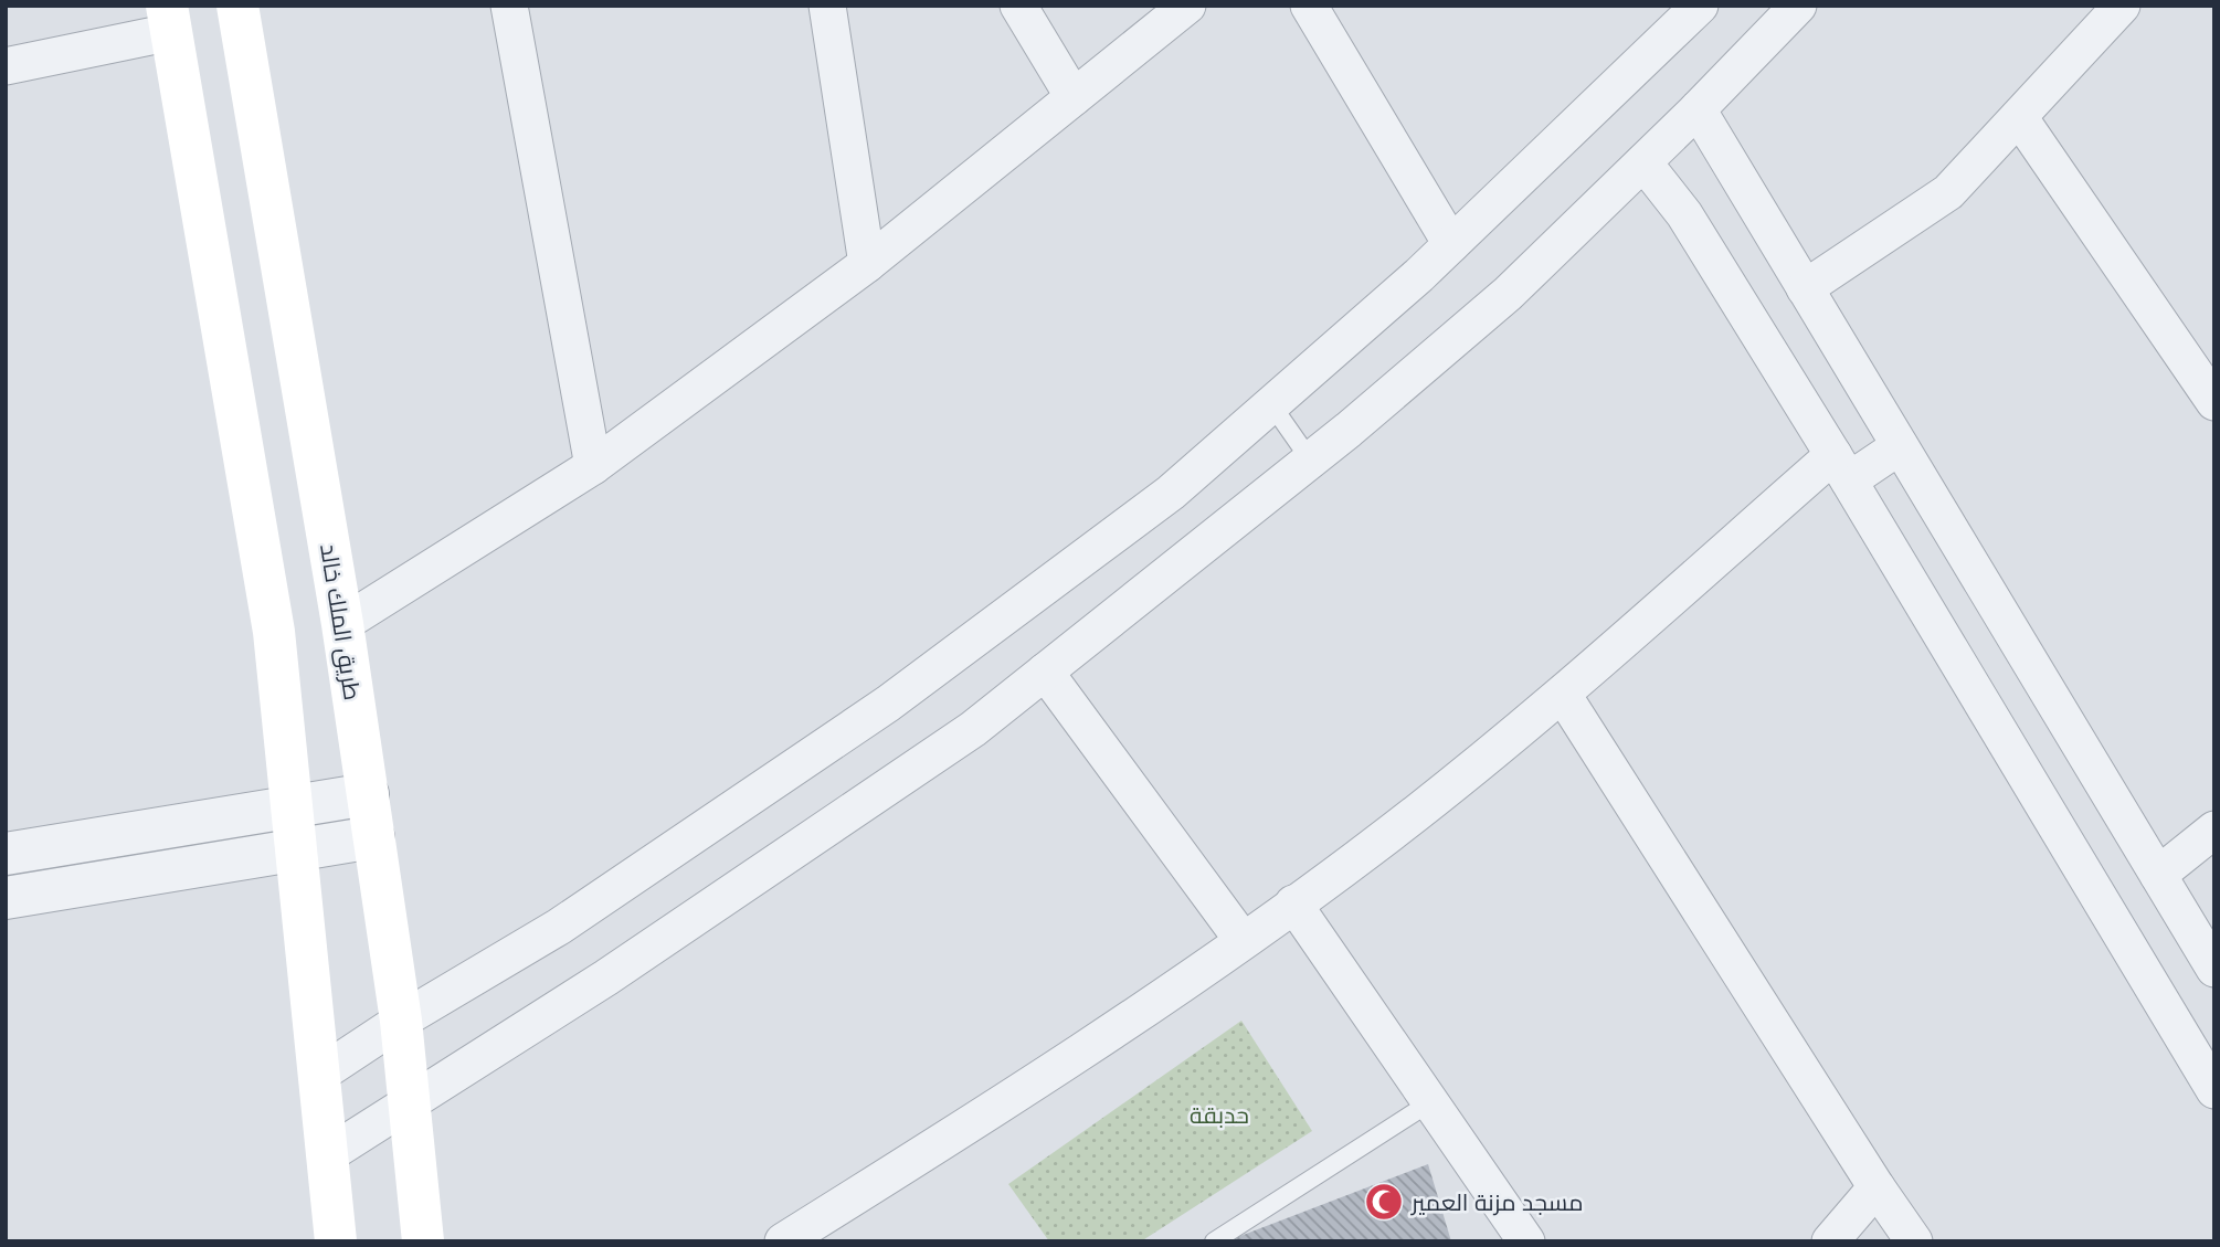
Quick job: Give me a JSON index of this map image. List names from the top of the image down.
{
  "streets": {
    "main road": ["طريق الملك خالد"]
  },
  "parks": ["حدبقة"],
  "places": {
    "mosque": ["مسجد مزنة العمير"]
  }
}
